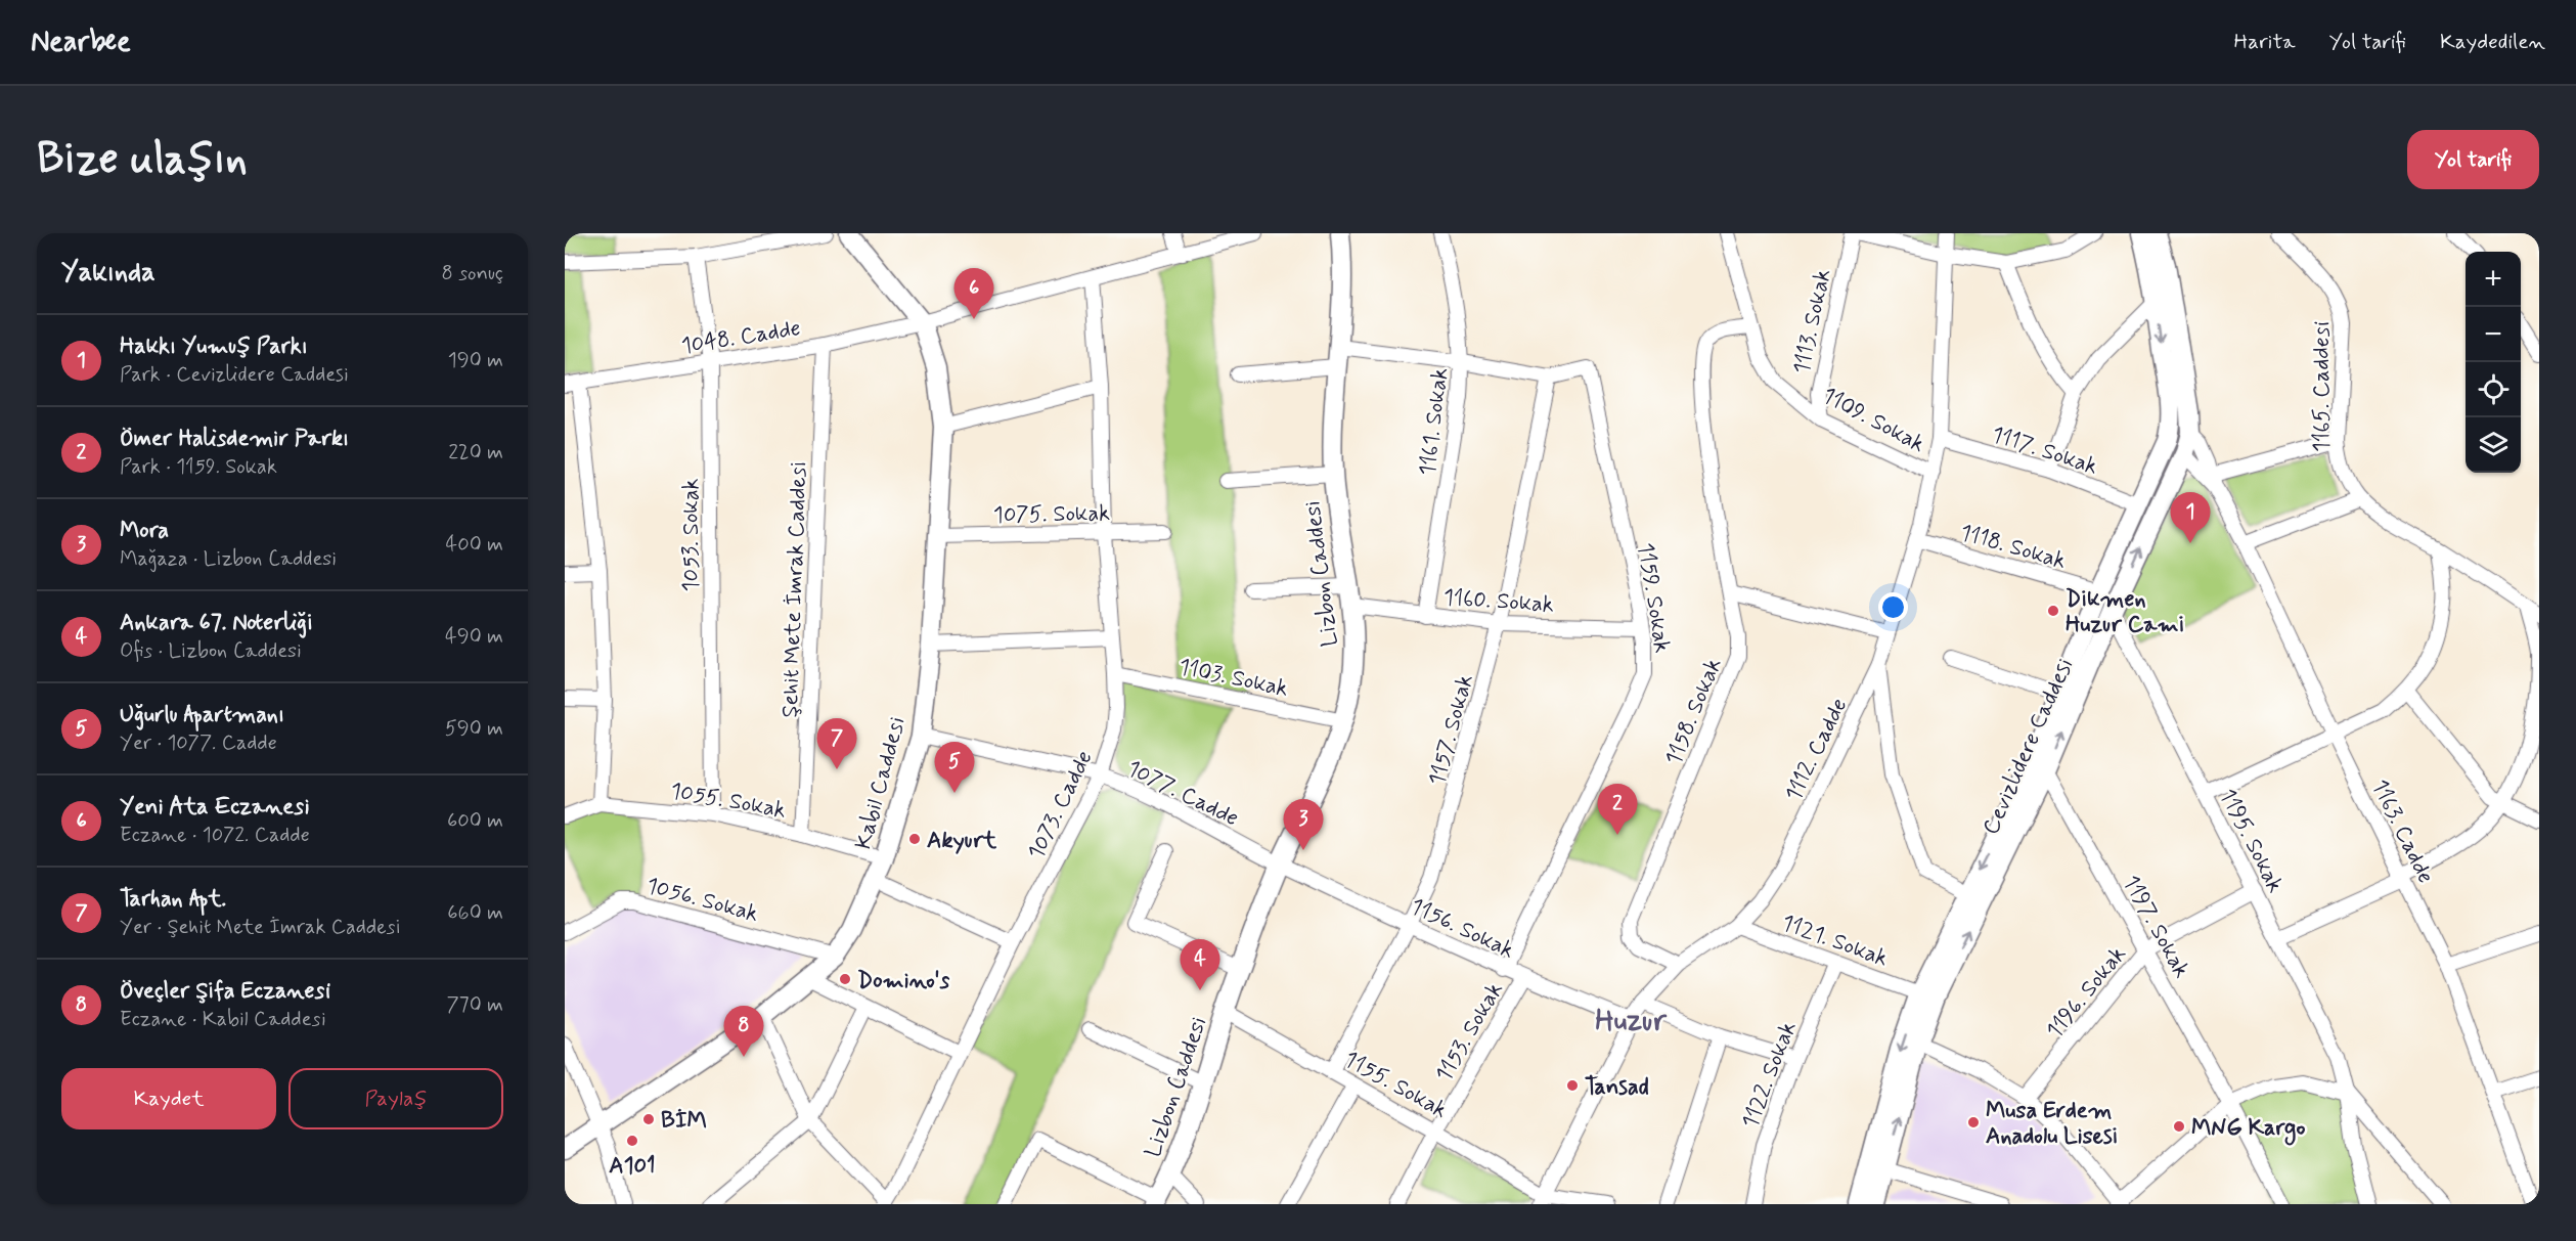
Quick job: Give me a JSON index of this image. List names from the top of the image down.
{
  "streets": {
    "main road": ["Lizbon Caddesi", "Cevizlidere Caddesi", "Kabil Caddesi"],
    "street": [
      "1113. Sokak",
      "1048. Cadde",
      "1165. Caddesi",
      "1109. Sokak",
      "1161. Sokak",
      "1117. Sokak",
      "1075. Sokak",
      "1053. Sokak",
      "1118. Sokak",
      "Şehit Mete İmrak Caddesi",
      "1159. Sokak",
      "1160. Sokak",
      "1103. Sokak",
      "1158. Sokak",
      "1157. Sokak",
      "1112. Cadde",
      "1077. Cadde",
      "1055. Sokak",
      "1073. Cadde",
      "1163. Cadde",
      "1195. Sokak",
      "1056. Sokak",
      "1197. Sokak",
      "1156. Sokak",
      "1121. Sokak",
      "1196. Sokak",
      "1153. Sokak",
      "1122. Sokak",
      "1155. Sokak"
    ]
  },
  "crossings": [
    ["1113. Sokak", "1109. Sokak"],
    ["1048. Cadde", "1053. Sokak"],
    ["1048. Cadde", "Şehit Mete İmrak Caddesi"],
    ["1048. Cadde", "Kabil Caddesi"],
    ["1048. Cadde", "1073. Cadde"],
    ["1109. Sokak", "1158. Sokak"],
    ["1109. Sokak", "1112. Cadde"],
    ["1161. Sokak", "1159. Sokak"],
    ["1161. Sokak", "1160. Sokak"],
    ["1117. Sokak", "Cevizlidere Caddesi"],
    ["1117. Sokak", "1112. Cadde"],
    ["1075. Sokak", "Kabil Caddesi"],
    ["1075. Sokak", "1073. Cadde"],
    ["1053. Sokak", "1055. Sokak"],
    ["1118. Sokak", "Cevizlidere Caddesi"],
    ["1118. Sokak", "1112. Cadde"],
    ["Lizbon Caddesi", "1159. Sokak"],
    ["Lizbon Caddesi", "1160. Sokak"],
    ["Lizbon Caddesi", "1103. Sokak"],
    ["Lizbon Caddesi", "1077. Cadde"],
    ["Lizbon Caddesi", "1156. Sokak"],
    ["Lizbon Caddesi", "1155. Sokak"],
    ["Şehit Mete İmrak Caddesi", "1055. Sokak"],
    ["1159. Sokak", "1160. Sokak"],
    ["1159. Sokak", "1157. Sokak"],
    ["1159. Sokak", "1156. Sokak"],
    ["1160. Sokak", "1157. Sokak"],
    ["1103. Sokak", "1073. Cadde"],
    ["1158. Sokak", "1112. Cadde"],
    ["1157. Sokak", "1156. Sokak"],
    ["1157. Sokak", "1155. Sokak"],
    ["Cevizlidere Caddesi", "1163. Cadde"],
    ["Cevizlidere Caddesi", "1195. Sokak"],
    ["Cevizlidere Caddesi", "1197. Sokak"],
    ["Cevizlidere Caddesi", "1121. Sokak"],
    ["1112. Cadde", "1156. Sokak"],
    ["1112. Cadde", "1121. Sokak"],
    ["1112. Cadde", "1155. Sokak"],
    ["Kabil Caddesi", "1077. Cadde"],
    ["Kabil Caddesi", "1055. Sokak"],
    ["Kabil Caddesi", "1056. Sokak"],
    ["1077. Cadde", "1073. Cadde"],
    ["1077. Cadde", "1156. Sokak"],
    ["1195. Sokak", "1196. Sokak"],
    ["1197. Sokak", "1196. Sokak"],
    ["1156. Sokak", "1153. Sokak"],
    ["1121. Sokak", "1122. Sokak"],
    ["1153. Sokak", "1155. Sokak"]
  ],
  "districts": ["Huzur"],
  "places": [
    "Dikmen Huzur Cami",
    "Akyurt",
    "Domino's",
    "Tansad",
    "BİM",
    "Musa Erdem Anadolu Lisesi",
    "MNG Kargo",
    "A101"
  ],
  "page": {
    "header": "Nearbee",
    "nav": ["Harita", "Yol tarifi", "Kaydedilen"],
    "buttons": [
      "Yol tarifi",
      ["Kaydet", "Paylaş"]
    ],
    "title": "Bize ulaşın",
    "heading": ["Yakında", "8 sonuç"],
    "map_buttons": ["+", "−"],
    "pins": [
      "6",
      "1",
      "7",
      "5",
      "2",
      "3",
      "4",
      "8"
    ],
    "list": [
      {
        "mark": "1",
        "name": "Hakkı Yumuş Parkı",
        "note": "Park · Cevizlidere Caddesi",
        "value": "190 m"
      },
      {
        "mark": "2",
        "name": "Ömer Halisdemir Parkı",
        "note": "Park · 1159. Sokak",
        "value": "220 m"
      },
      {
        "mark": "3",
        "name": "Mora",
        "note": "Mağaza · Lizbon Caddesi",
        "value": "400 m"
      },
      {
        "mark": "4",
        "name": "Ankara 67. Noterliği",
        "note": "Ofis · Lizbon Caddesi",
        "value": "490 m"
      },
      {
        "mark": "5",
        "name": "Uğurlu Apartmanı",
        "note": "Yer · 1077. Cadde",
        "value": "590 m"
      },
      {
        "mark": "6",
        "name": "Yeni Ata Eczanesi",
        "note": "Eczane · 1072. Cadde",
        "value": "600 m"
      },
      {
        "mark": "7",
        "name": "Tarhan Apt.",
        "note": "Yer · Şehit Mete İmrak Caddesi",
        "value": "660 m"
      },
      {
        "mark": "8",
        "name": "Öveçler Şifa Eczanesi",
        "note": "Eczane · Kabil Caddesi",
        "value": "770 m"
      }
    ]
  }
}
